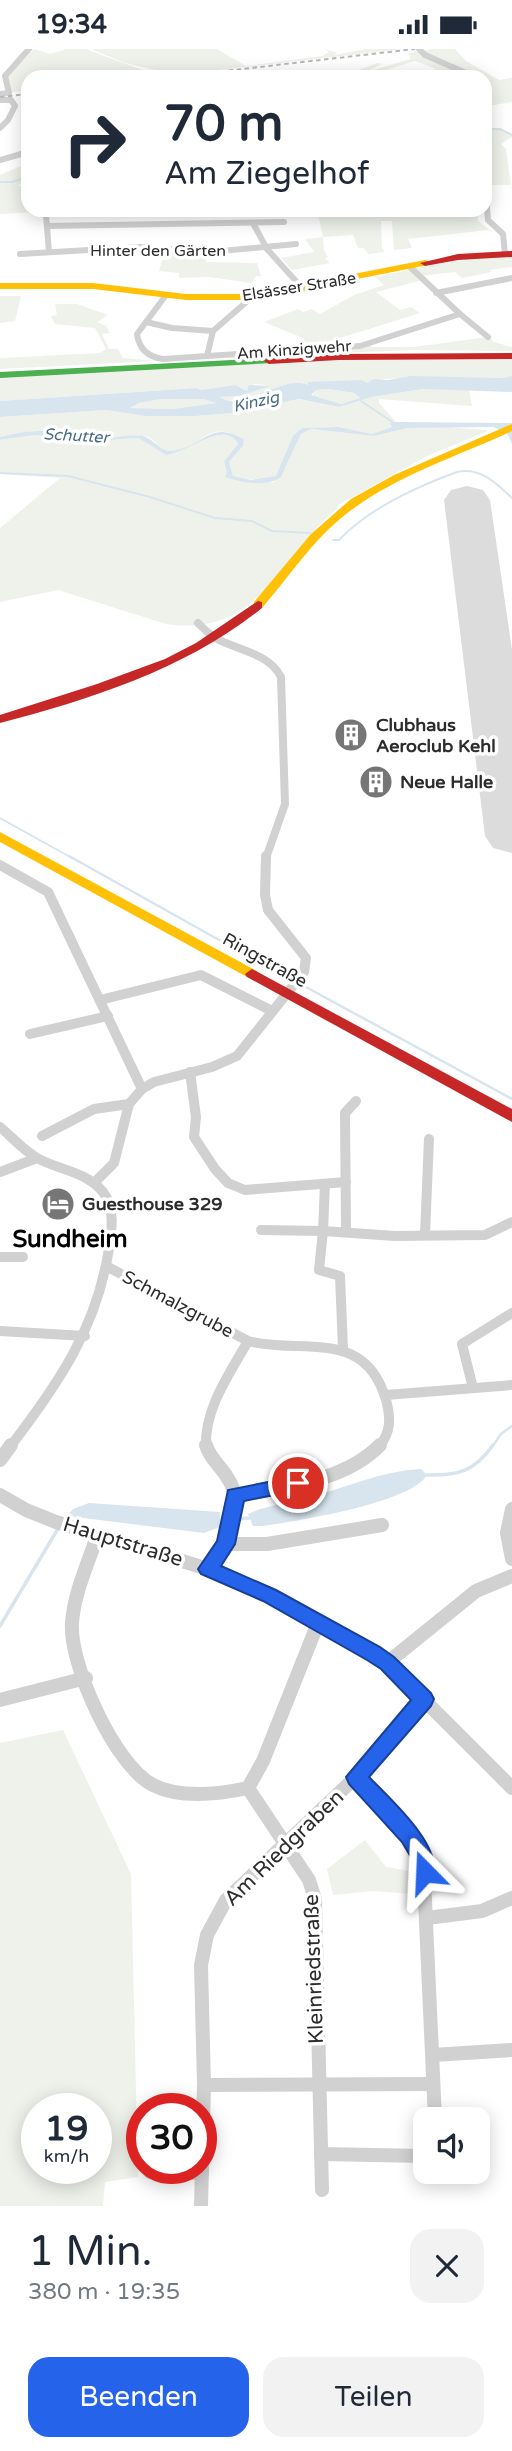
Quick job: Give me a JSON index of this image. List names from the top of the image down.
{
  "streets": {
    "main road": ["Elsässer Straße", "Ringstraße"],
    "street": [
      "Hinter den Gärten",
      "Am Kinzigwehr",
      "Schmalzgrube",
      "Hauptstraße",
      "Am Riedgraben",
      "Kleinriedstraße"
    ]
  },
  "crossings": [
    ["Schmalzgrube", "Hauptstraße"],
    ["Hauptstraße", "Am Riedgraben"],
    ["Am Riedgraben", "Kleinriedstraße"]
  ],
  "districts": ["Sundheim"],
  "water": ["Kinzig", "Schutter"],
  "places": {
    "building": ["Clubhaus Aeroclub Kehl", "Neue Halle"],
    "hotel": ["Guesthouse 329"]
  },
  "page": {
    "status": "19:34",
    "turn": ["70 m", "Am Ziegelhof"],
    "speed": "19 km/h",
    "limit": "30",
    "heading": ["1 Min.", "380 m · 19:35"],
    "buttons": ["Beenden", "Teilen"]
  }
}
